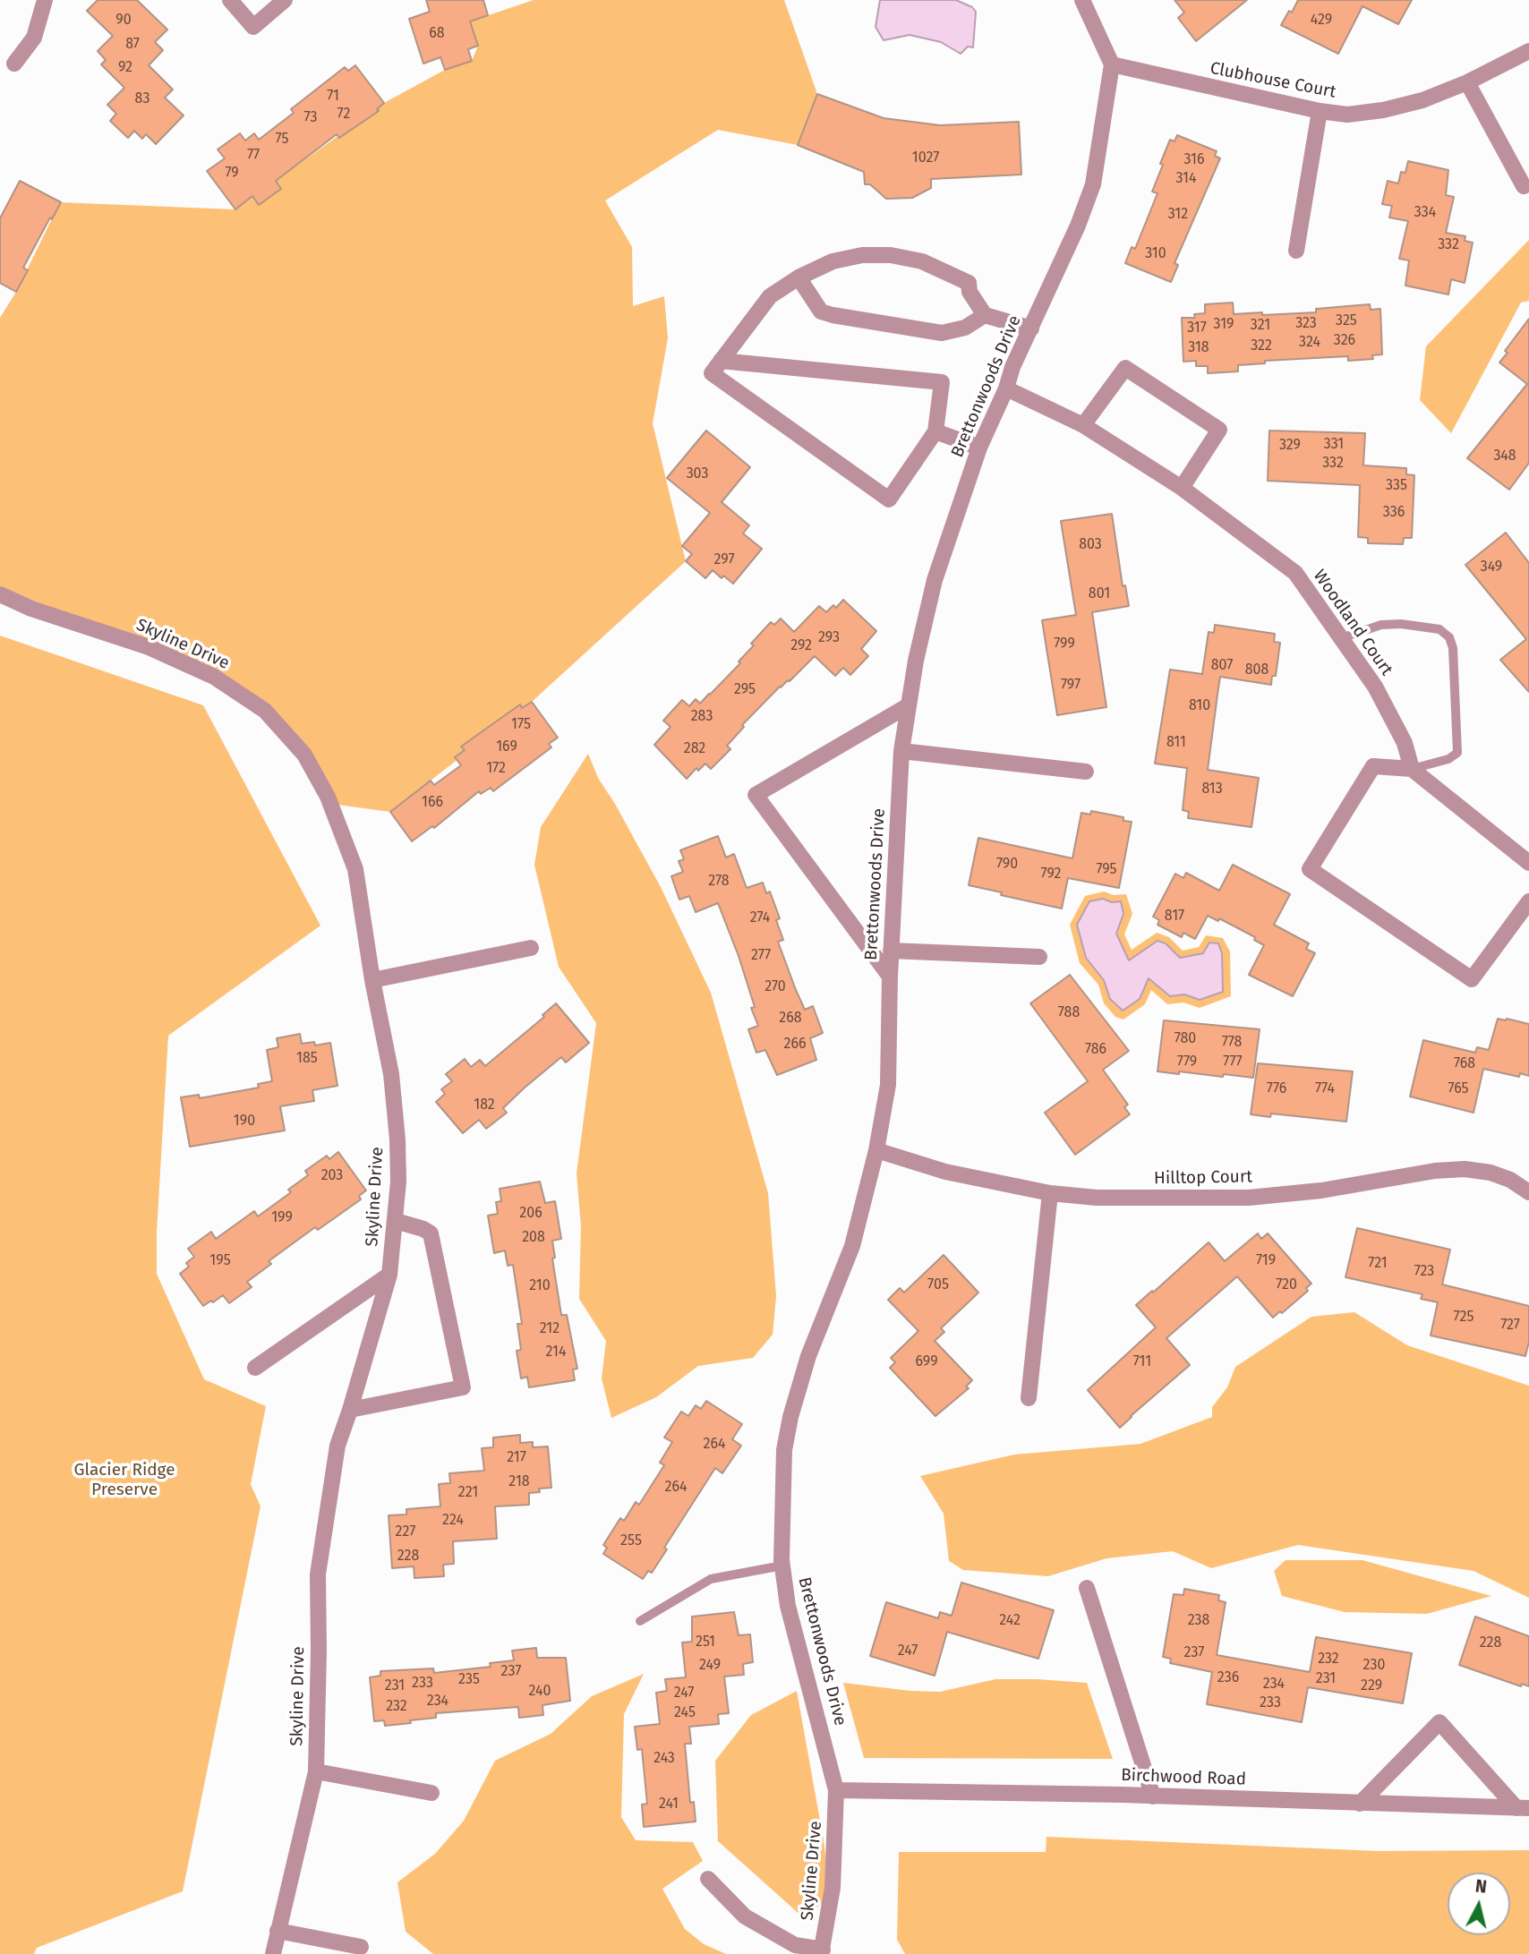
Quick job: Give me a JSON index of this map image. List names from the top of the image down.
{
  "streets": {
    "street": [
      "Clubhouse Court",
      "Brettonwoods Drive",
      "Woodland Court",
      "Skyline Drive",
      "Hilltop Court",
      "Birchwood Road"
    ]
  },
  "crossings": [
    ["Clubhouse Court", "Brettonwoods Drive"],
    ["Brettonwoods Drive", "Woodland Court"],
    ["Brettonwoods Drive", "Skyline Drive"],
    ["Brettonwoods Drive", "Hilltop Court"],
    ["Brettonwoods Drive", "Birchwood Road"],
    ["Skyline Drive", "Birchwood Road"]
  ],
  "parks": ["Glacier Ridge Preserve"],
  "house_numbers": [
    "90",
    "429",
    "68",
    "87",
    "92",
    "71",
    "83",
    "72",
    "73",
    "75",
    "77",
    "1027",
    "316",
    "79",
    "314",
    "334",
    "312",
    "332",
    "310",
    "325",
    "323",
    "319",
    "321",
    "317",
    "326",
    "324",
    "322",
    "318",
    "331",
    "329",
    "348",
    "332",
    "303",
    "335",
    "336",
    "803",
    "297",
    "349",
    "801",
    "293",
    "799",
    "292",
    "807",
    "808",
    "797",
    "295",
    "810",
    "283",
    "175",
    "811",
    "169",
    "282",
    "172",
    "813",
    "166",
    "790",
    "795",
    "792",
    "278",
    "817",
    "274",
    "277",
    "270",
    "788",
    "268",
    "780",
    "778",
    "266",
    "786",
    "185",
    "779",
    "777",
    "768",
    "776",
    "774",
    "765",
    "182",
    "190",
    "203",
    "206",
    "199",
    "208",
    "195",
    "719",
    "721",
    "723",
    "705",
    "720",
    "210",
    "725",
    "727",
    "212",
    "214",
    "699",
    "711",
    "264",
    "217",
    "218",
    "264",
    "221",
    "224",
    "227",
    "255",
    "228",
    "242",
    "238",
    "251",
    "228",
    "247",
    "237",
    "232",
    "249",
    "230",
    "237",
    "236",
    "231",
    "235",
    "233",
    "234",
    "231",
    "229",
    "240",
    "247",
    "234",
    "233",
    "232",
    "245",
    "243",
    "241"
  ],
  "north": "top"
}
